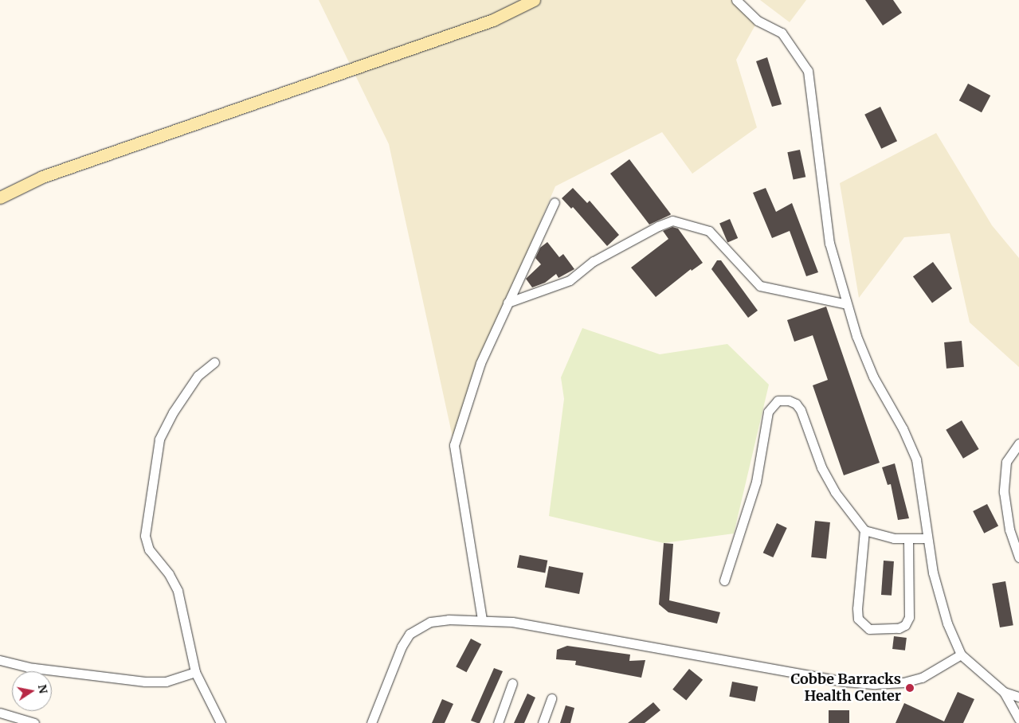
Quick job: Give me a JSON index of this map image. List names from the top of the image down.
{
  "places": ["Cobbe Barracks Health Center"],
  "north": "right"
}
